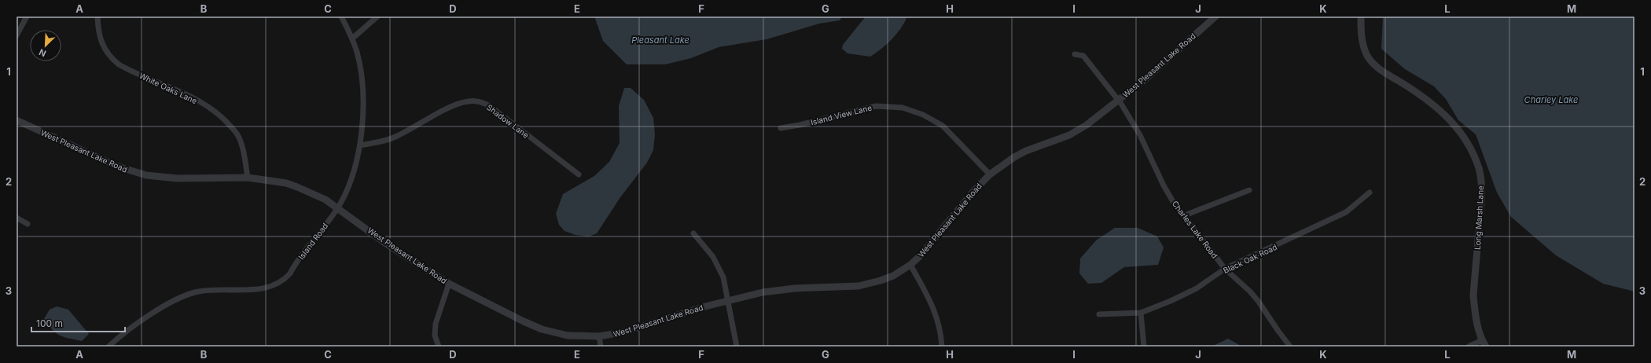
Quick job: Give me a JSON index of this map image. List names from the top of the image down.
{
  "streets": {
    "street": [
      "West Pleasant Lake Road",
      "White Oaks Lane",
      "Island View Lane",
      "Shadow Lane",
      "Long Marsh Lane",
      "Charles Lake Road",
      "Island Road",
      "Black Oak Road"
    ]
  },
  "crossings": [
    ["West Pleasant Lake Road", "White Oaks Lane"],
    ["West Pleasant Lake Road", "Island View Lane"],
    ["West Pleasant Lake Road", "Charles Lake Road"],
    ["West Pleasant Lake Road", "Island Road"],
    ["Shadow Lane", "Island Road"],
    ["Charles Lake Road", "Black Oak Road"]
  ],
  "water": ["Pleasant Lake", "Charley Lake"],
  "scale_bar": "100 m",
  "north": "bottom left",
  "grid": {
    "columns": [
      "A",
      "B",
      "C",
      "D",
      "E",
      "F",
      "G",
      "H",
      "I",
      "J",
      "K",
      "L",
      "M"
    ],
    "rows": ["1", "2", "3"]
  }
}
